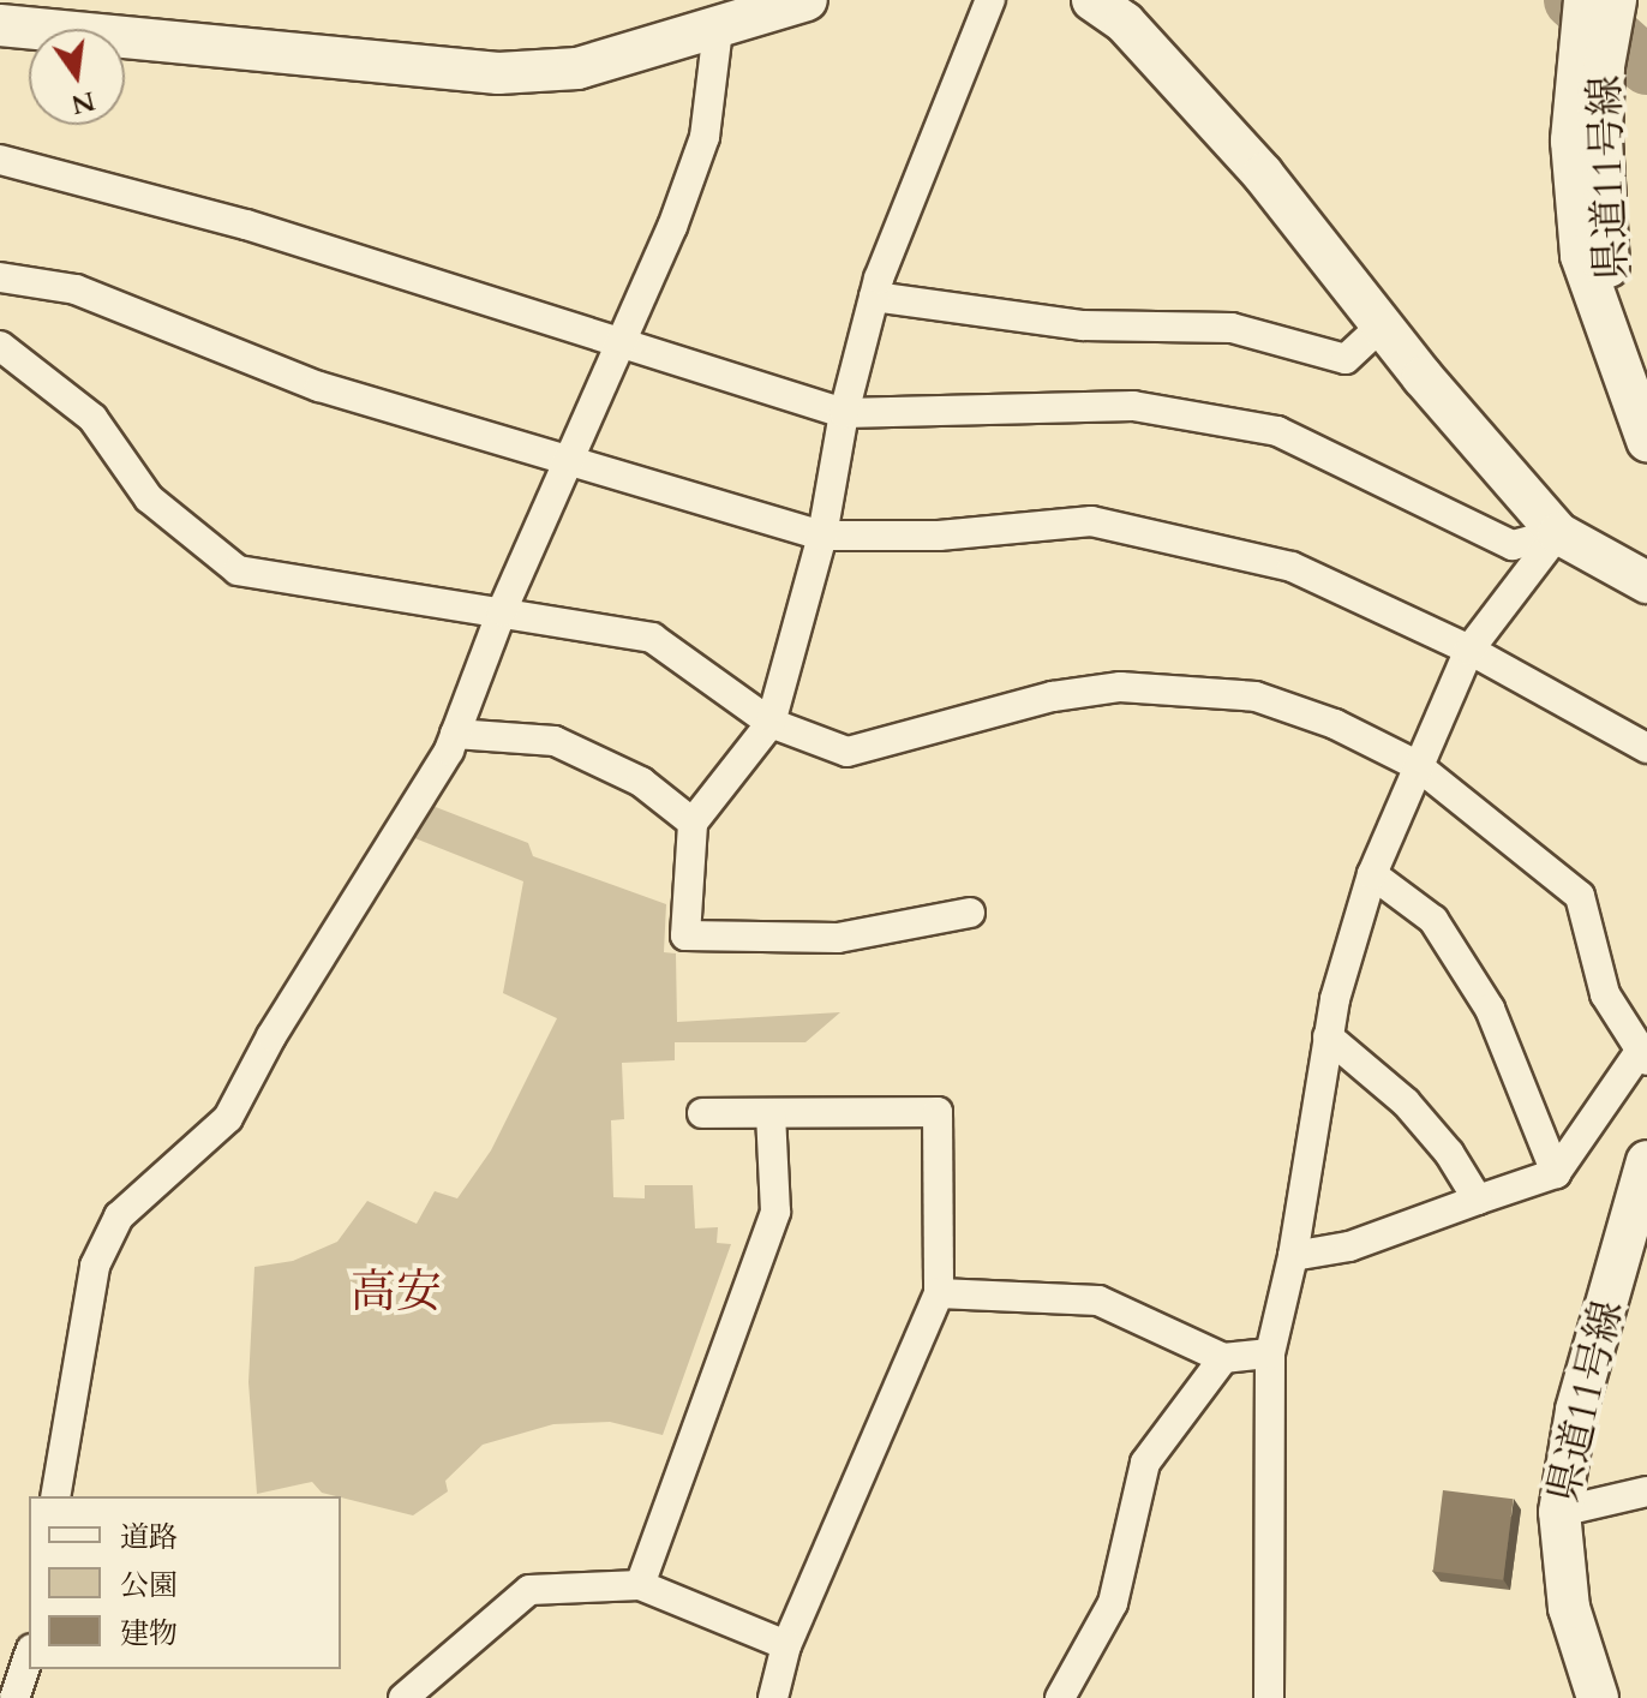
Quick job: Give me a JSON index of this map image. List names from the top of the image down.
{
  "streets": {
    "street": ["県道11号線"]
  },
  "districts": ["高安"],
  "legend": ["道路", "公園", "建物"],
  "north": "bottom"
}
